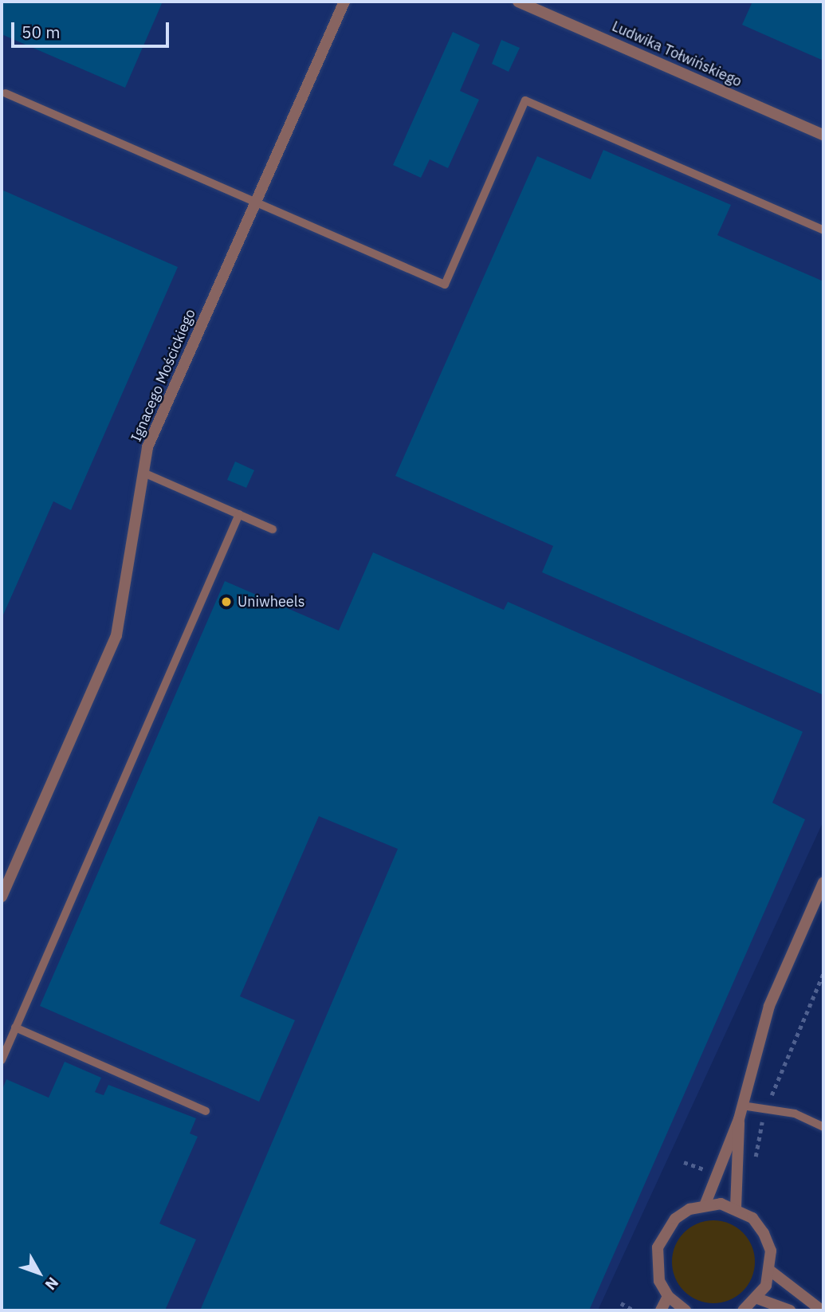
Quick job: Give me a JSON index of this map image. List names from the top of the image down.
{
  "streets": {
    "street": ["Ludwika Tołwińskiego", "Ignacego Mościckiego"]
  },
  "places": ["Uniwheels"],
  "scale_bar": "50 m",
  "north": "bottom right"
}
